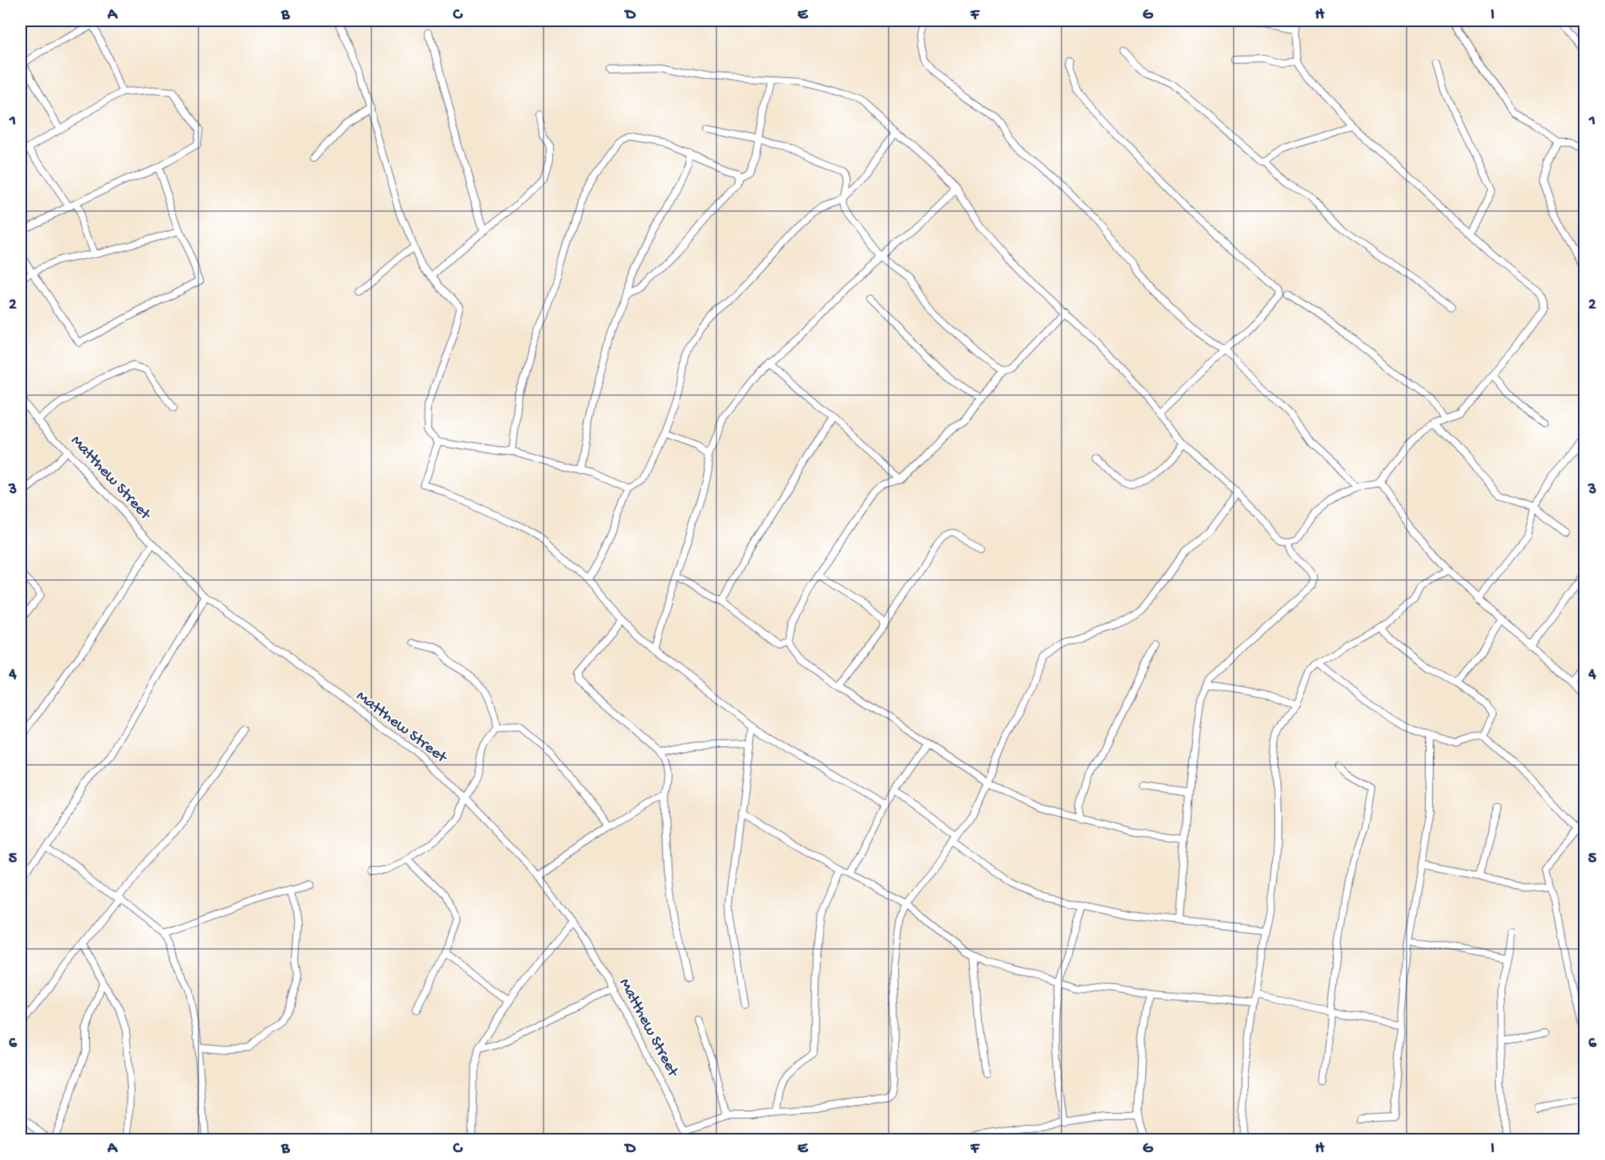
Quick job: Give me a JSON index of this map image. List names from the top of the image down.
{
  "streets": {
    "street": ["Matthew Street"]
  },
  "grid": {
    "columns": [
      "A",
      "B",
      "C",
      "D",
      "E",
      "F",
      "G",
      "H",
      "I"
    ],
    "rows": [
      "1",
      "2",
      "3",
      "4",
      "5",
      "6"
    ]
  }
}
